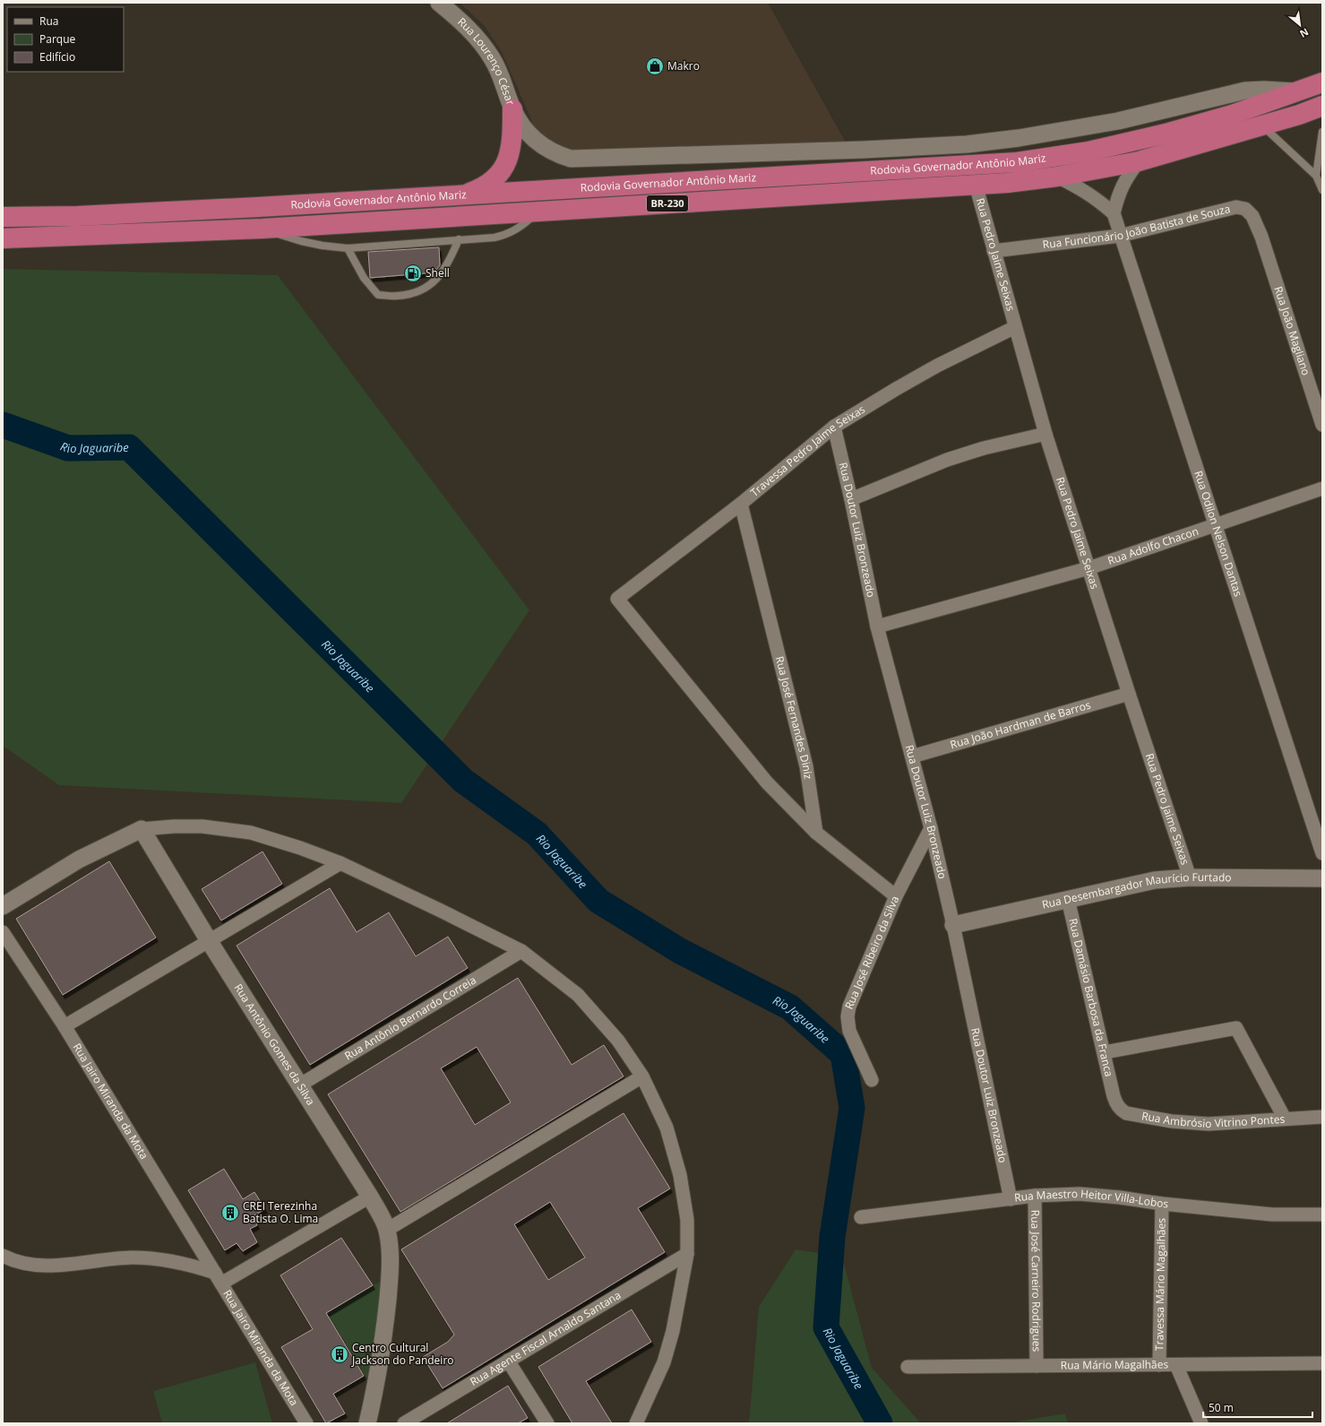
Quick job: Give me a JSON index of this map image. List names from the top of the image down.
{
  "streets": {
    "highway": ["Rodovia Governador Antônio Mariz", "BR-230"],
    "street": [
      "Rua Lourenço César",
      "Rua Funcionário João Batista de Souza",
      "Rua Pedro Jaime Seixas",
      "Rua João Magliano",
      "Travessa Pedro Jaime Seixas",
      "Rua Doutor Luiz Bronzeado",
      "Rua Odilon Nelson Dantas",
      "Rua Adolfo Chacon",
      "Rua José Fernandes Diniz",
      "Rua João Hardman de Barros",
      "Rua Desembargador Maurício Furtado",
      "Rua José Ribeiro da Silva",
      "Rua Damásio Barbosa da Franca",
      "Rua Antônio Bernardo Correia",
      "Rua Antônio Gomes da Silva",
      "Rua Jairo Miranda da Mota",
      "Rua Ambrósio Vitrino Pontes",
      "Rua Maestro Heitor Villa-Lobos",
      "Rua José Carneiro Rodrigues",
      "Travessa Mário Magalhães",
      "Rua Agente Fiscal Arnaldo Santana",
      "Rua Mário Magalhães"
    ]
  },
  "crossings": [
    ["Rua Lourenço César", "Rodovia Governador Antônio Mariz"],
    ["Rodovia Governador Antônio Mariz", "Rua Pedro Jaime Seixas"],
    ["Rua Funcionário João Batista de Souza", "Rua Pedro Jaime Seixas"],
    ["Rua Funcionário João Batista de Souza", "Rua João Magliano"],
    ["Rua Funcionário João Batista de Souza", "Rua Odilon Nelson Dantas"],
    ["Rua Pedro Jaime Seixas", "Travessa Pedro Jaime Seixas"],
    ["Rua Pedro Jaime Seixas", "Rua Adolfo Chacon"],
    ["Rua Pedro Jaime Seixas", "Rua João Hardman de Barros"],
    ["Rua Pedro Jaime Seixas", "Rua Desembargador Maurício Furtado"],
    ["Travessa Pedro Jaime Seixas", "Rua Doutor Luiz Bronzeado"],
    ["Travessa Pedro Jaime Seixas", "Rua José Fernandes Diniz"],
    ["Rua Doutor Luiz Bronzeado", "Rua Adolfo Chacon"],
    ["Rua Doutor Luiz Bronzeado", "Rua João Hardman de Barros"],
    ["Rua Doutor Luiz Bronzeado", "Rua Desembargador Maurício Furtado"],
    ["Rua Doutor Luiz Bronzeado", "Rua José Ribeiro da Silva"],
    ["Rua Doutor Luiz Bronzeado", "Rua Maestro Heitor Villa-Lobos"],
    ["Rua Odilon Nelson Dantas", "Rua Adolfo Chacon"],
    ["Rua Desembargador Maurício Furtado", "Rua Damásio Barbosa da Franca"],
    ["Rua Damásio Barbosa da Franca", "Rua Ambrósio Vitrino Pontes"],
    ["Rua Antônio Bernardo Correia", "Rua Antônio Gomes da Silva"],
    ["Rua Maestro Heitor Villa-Lobos", "Rua José Carneiro Rodrigues"],
    ["Rua Maestro Heitor Villa-Lobos", "Travessa Mário Magalhães"],
    ["Rua José Carneiro Rodrigues", "Rua Mário Magalhães"],
    ["Travessa Mário Magalhães", "Rua Mário Magalhães"]
  ],
  "water": ["Rio Jaguaribe"],
  "places": {
    "shop": ["Makro"],
    "fuel station": ["Shell"],
    "building": ["CREI Terezinha Batista O. Lima", "Centro Cultural Jackson do Pandeiro"]
  },
  "legend": ["Rua", "Parque", "Edifício"],
  "scale_bar": "50 m",
  "north": "bottom right"
}
